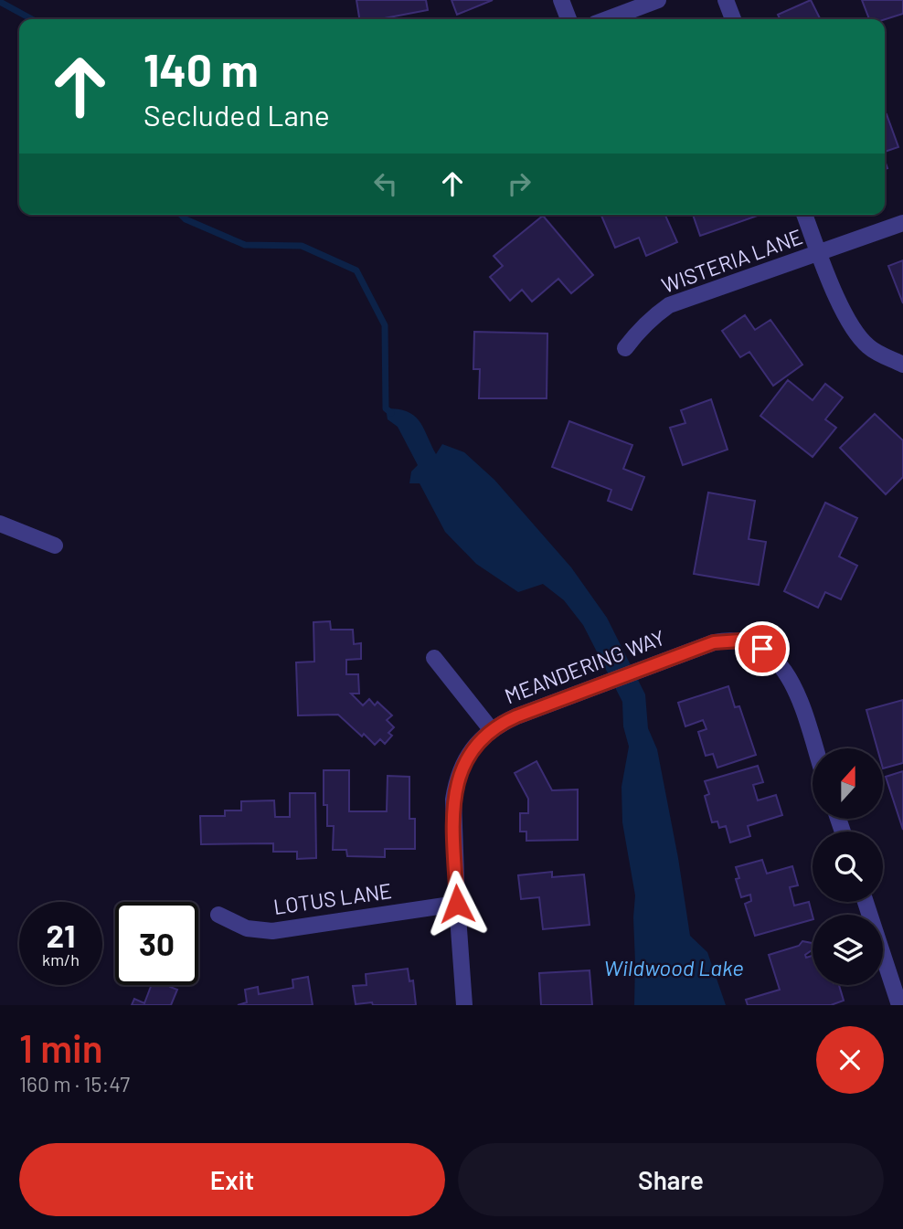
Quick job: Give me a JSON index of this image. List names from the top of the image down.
{
  "streets": {
    "street": ["WISTERIA LANE", "MEANDERING WAY", "LOTUS LANE"]
  },
  "crossings": [
    ["MEANDERING WAY", "LOTUS LANE"]
  ],
  "water": ["Wildwood Lake"],
  "north": "top",
  "page": {
    "turn": ["140 m", "Secluded Lane"],
    "speed": "21 km/h",
    "limit": "30",
    "heading": ["1 min", "160 m · 15:47"],
    "buttons": ["Exit", "Share"]
  }
}
